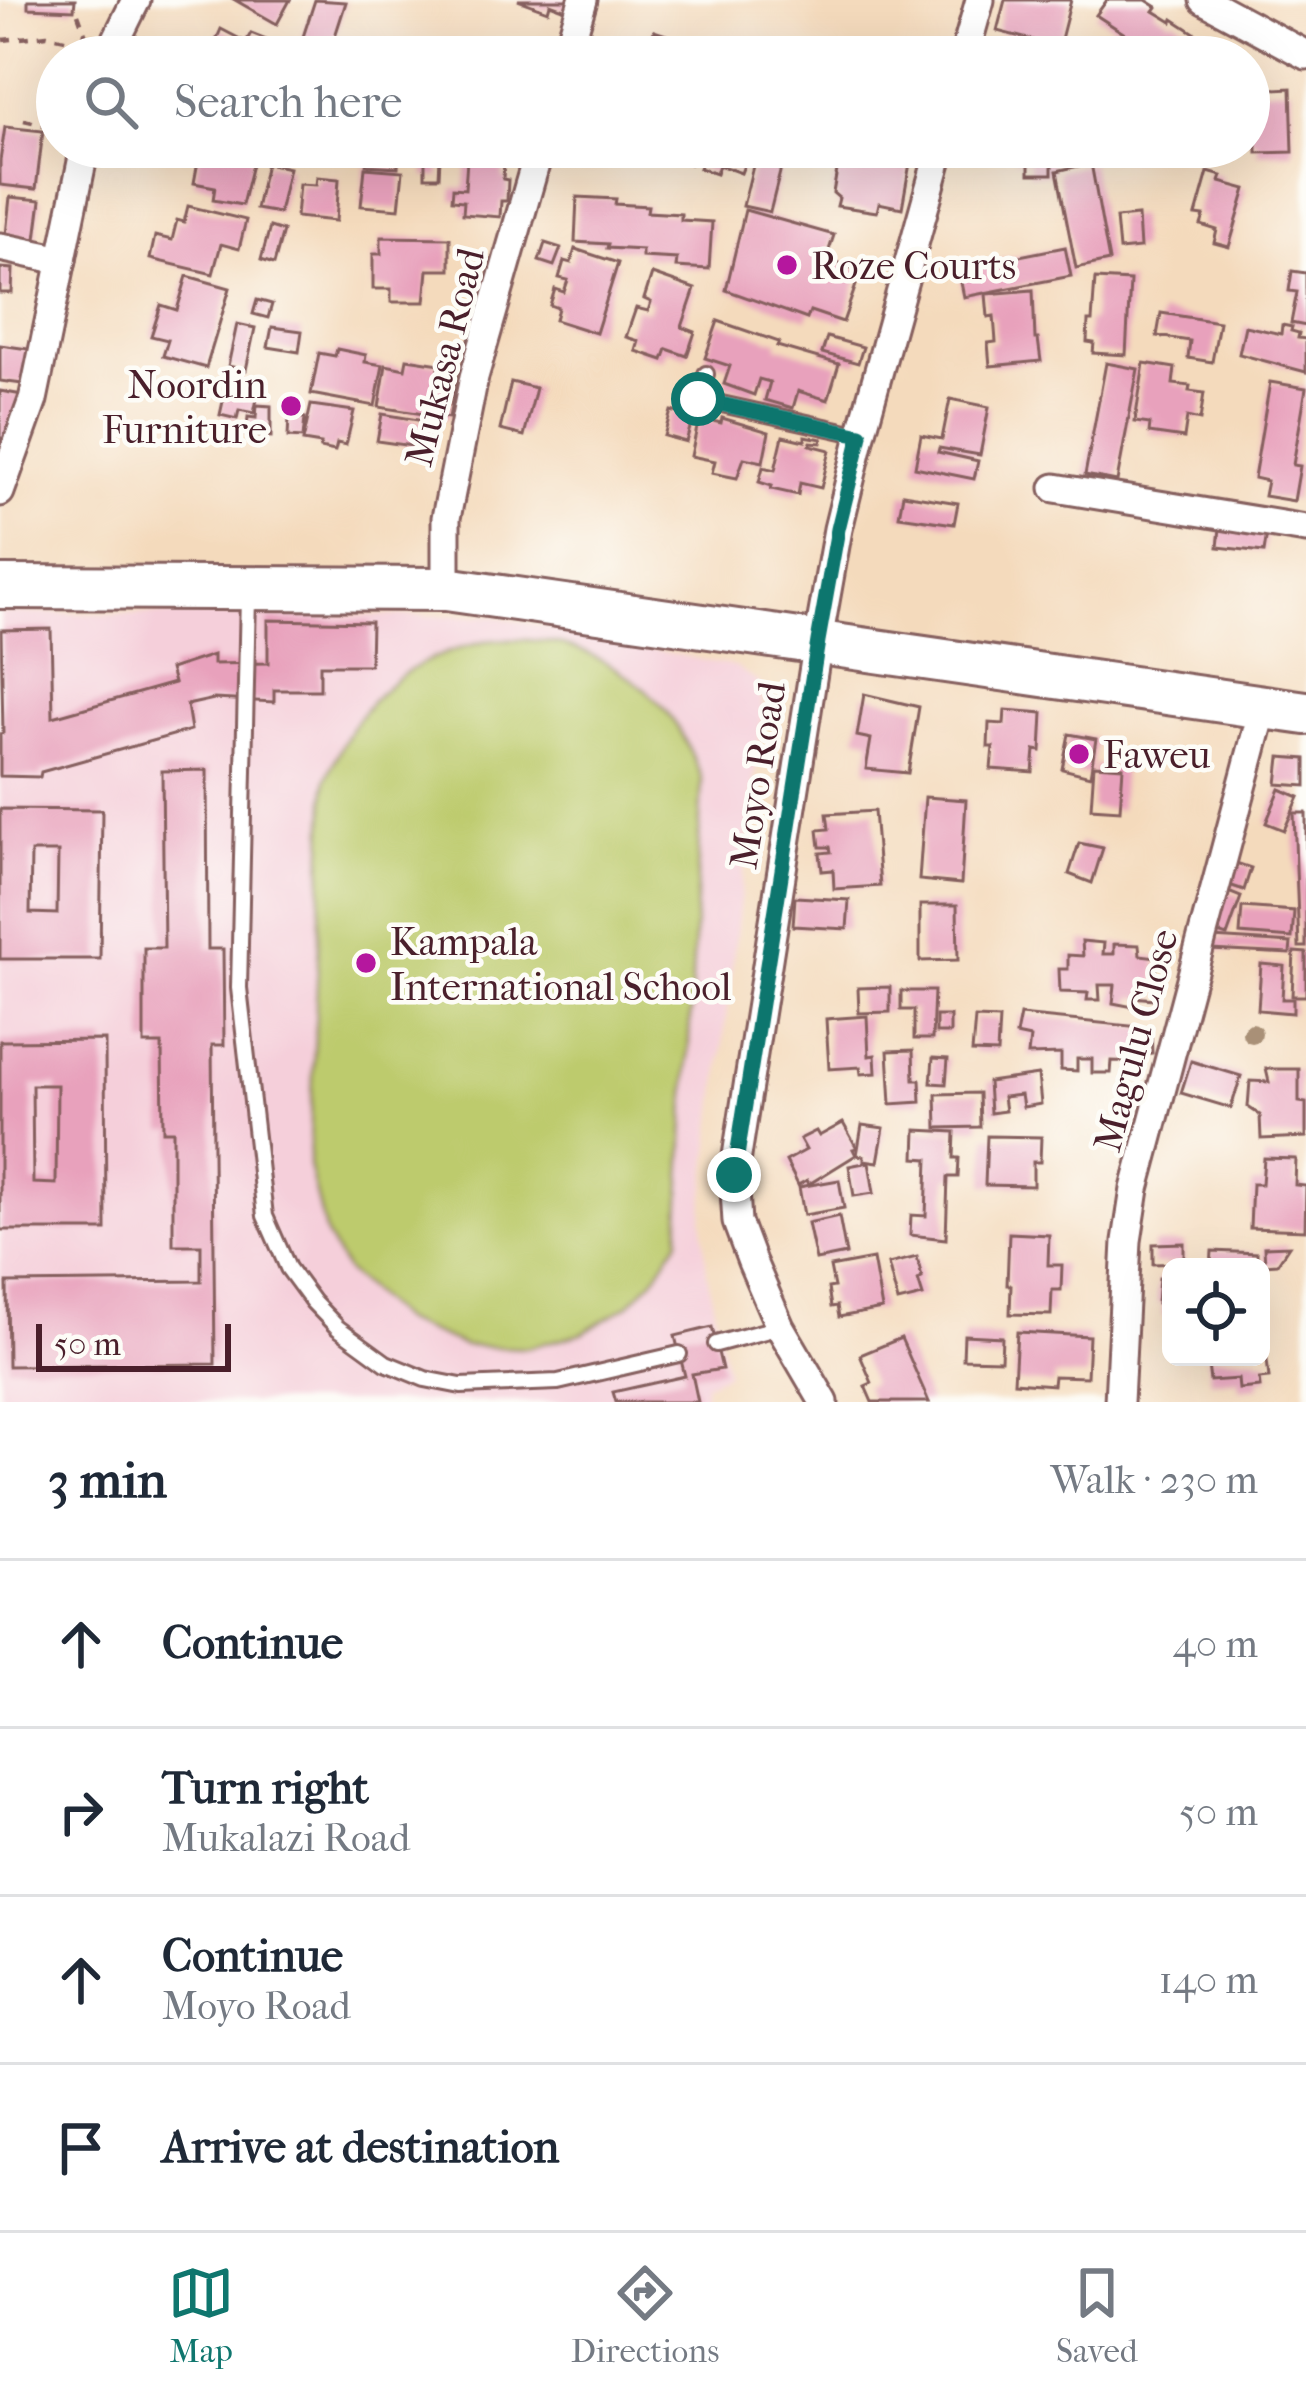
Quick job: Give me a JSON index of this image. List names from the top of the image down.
{
  "streets": {
    "street": ["Mukasa Road", "Moyo Road", "Magulu Close"]
  },
  "places": [
    "Roze Courts",
    "Noordin Furniture",
    "Faweu",
    "Kampala International School"
  ],
  "scale_bar": "50 m",
  "page": {
    "search": "Search here",
    "scale": "50 m",
    "heading": ["3 min", "Walk · 230 m"],
    "list": [
      ["Continue", "40 m"],
      ["Turn right", "Mukalazi Road", "50 m"],
      ["Continue", "Moyo Road", "140 m"],
      "Arrive at destination"
    ],
    "nav": ["Map", "Directions", "Saved"]
  }
}
